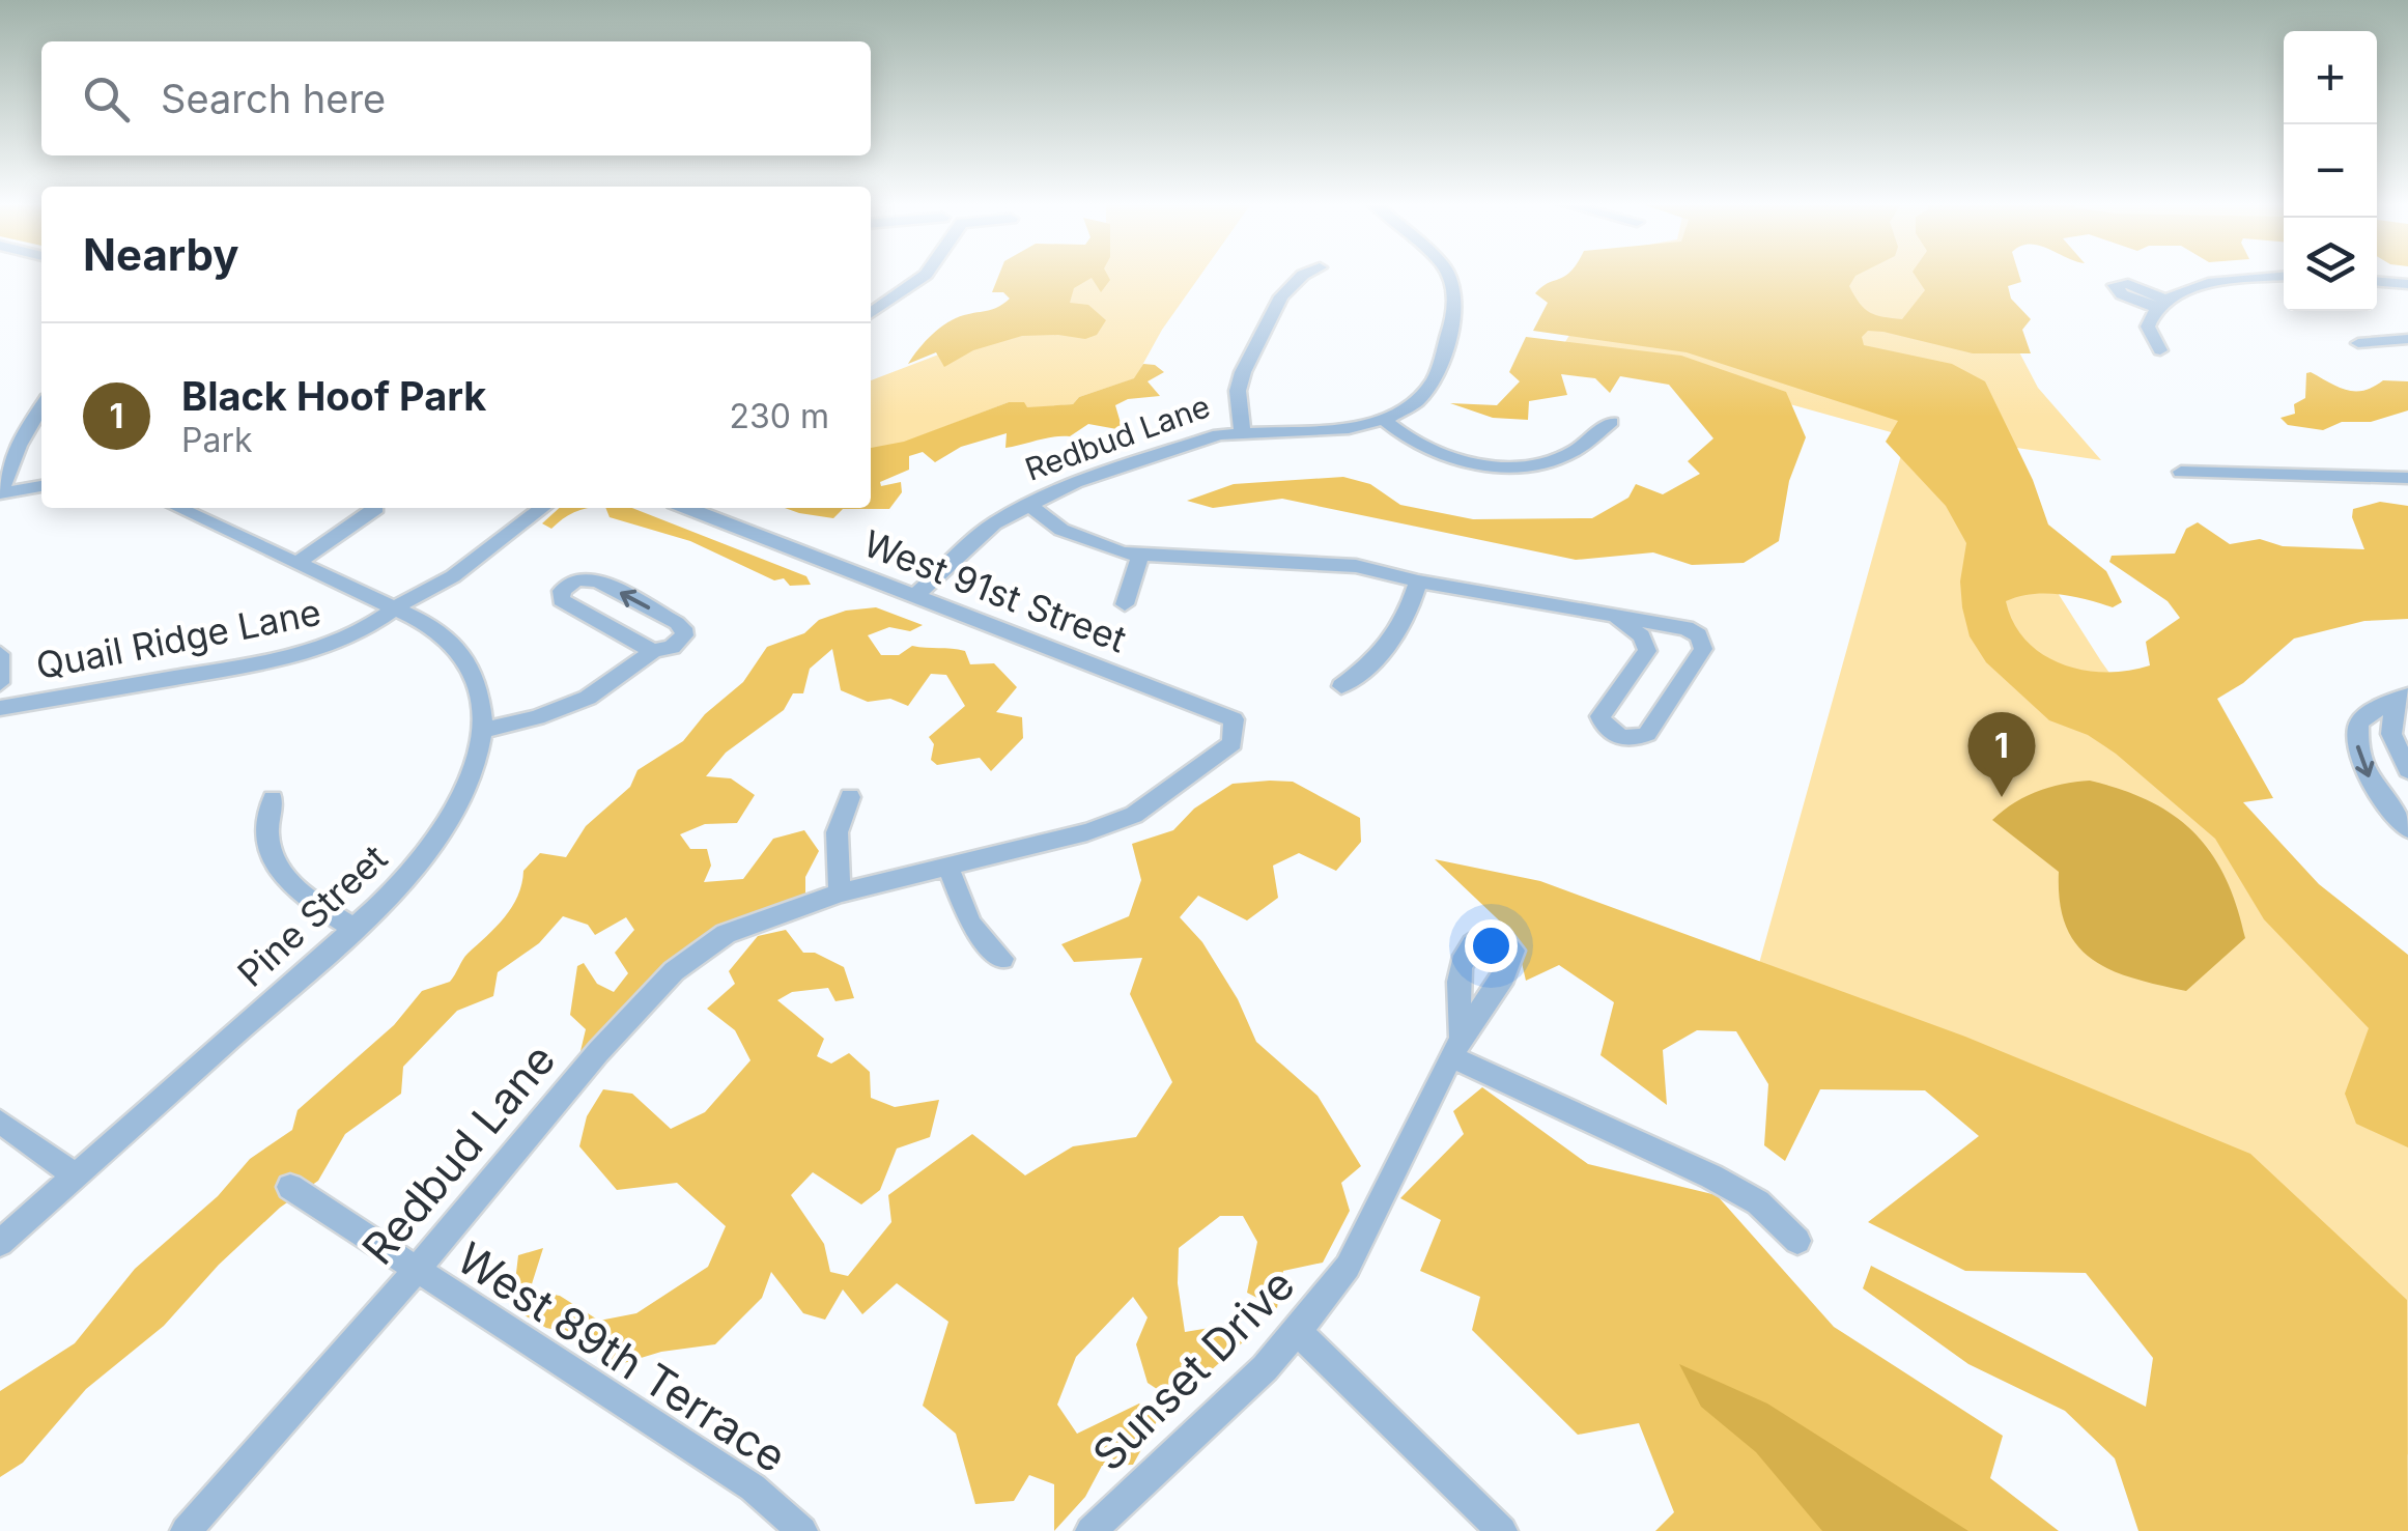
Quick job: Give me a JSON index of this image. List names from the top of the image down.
{
  "streets": {
    "street": [
      "Redbud Lane",
      "West 91st Street",
      "Quail Ridge Lane",
      "Pine Street",
      "West 89th Terrace",
      "Sunset Drive"
    ]
  },
  "crossings": [
    ["Redbud Lane", "West 91st Street"],
    ["Redbud Lane", "West 89th Terrace"]
  ],
  "page": {
    "map_buttons": ["+", "−"],
    "search": "Search here",
    "heading": "Nearby",
    "list": [
      {
        "mark": "1",
        "name": "Black Hoof Park",
        "note": "Park",
        "value": "230 m"
      }
    ],
    "pins": "1"
  }
}
